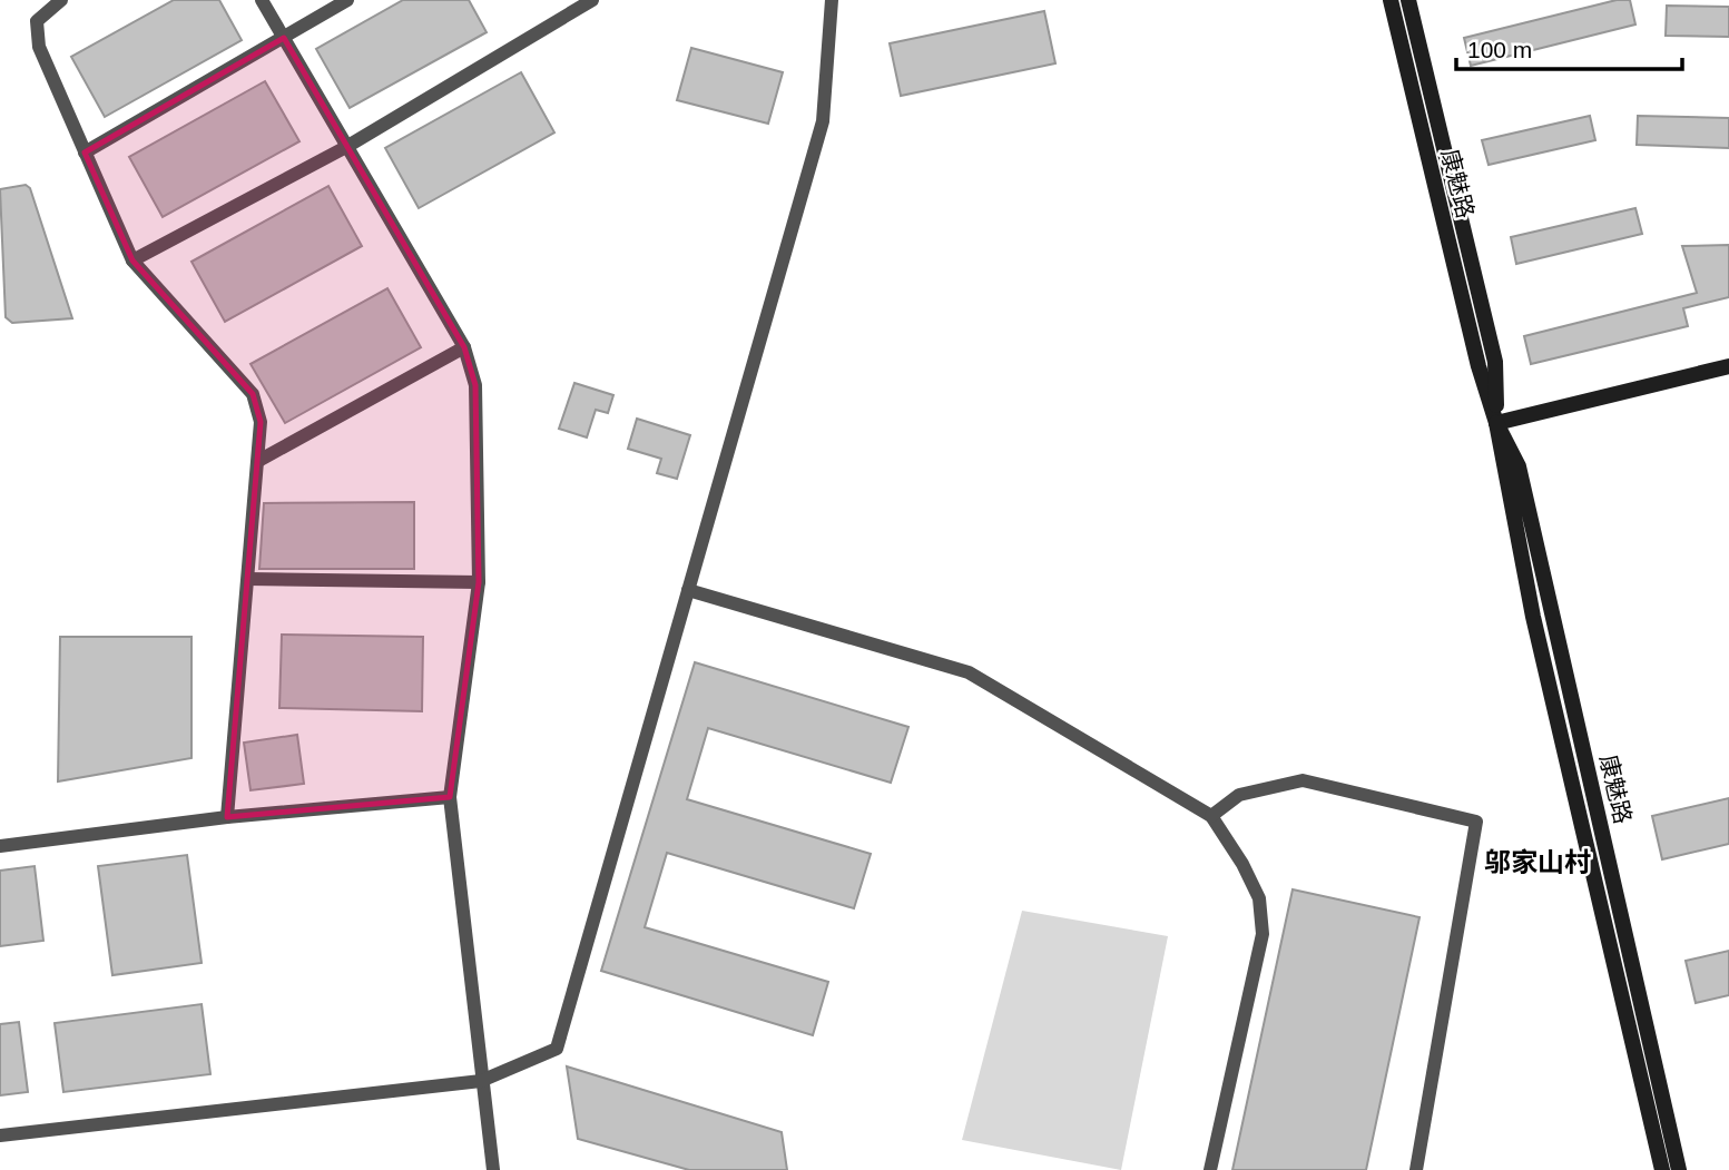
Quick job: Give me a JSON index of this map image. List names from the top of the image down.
{
  "streets": {
    "main road": ["康魅路"]
  },
  "districts": ["邬家山村"],
  "scale_bar": "100 m"
}
